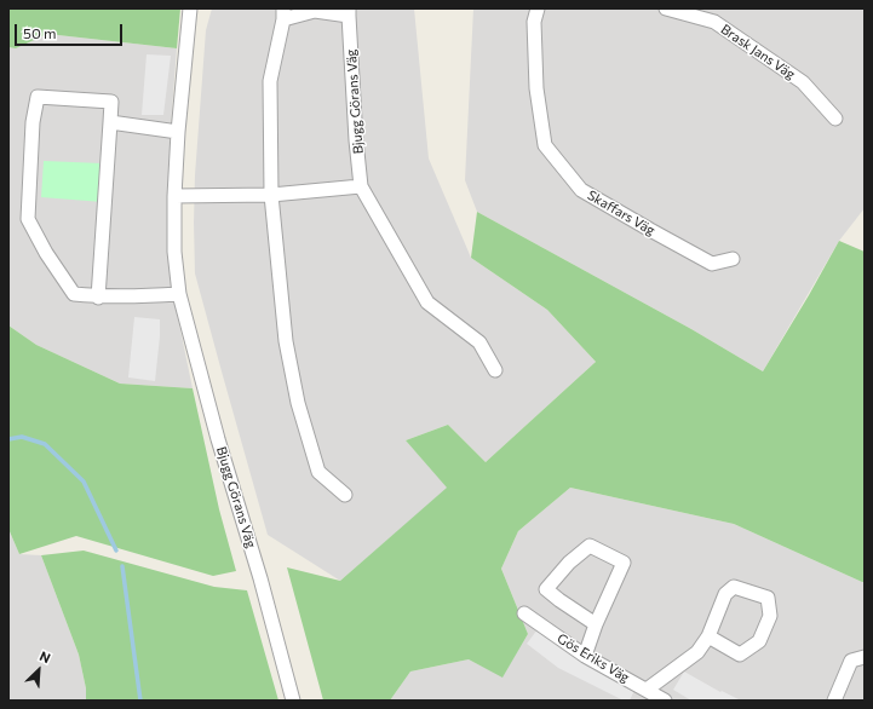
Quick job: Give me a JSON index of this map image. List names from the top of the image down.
{
  "streets": {
    "street": [
      "Brask Jans Väg",
      "Bjugg Görans Väg",
      "Skaffars Väg",
      "Gös Eriks Väg"
    ]
  },
  "scale_bar": "50 m",
  "north": "top right"
}
